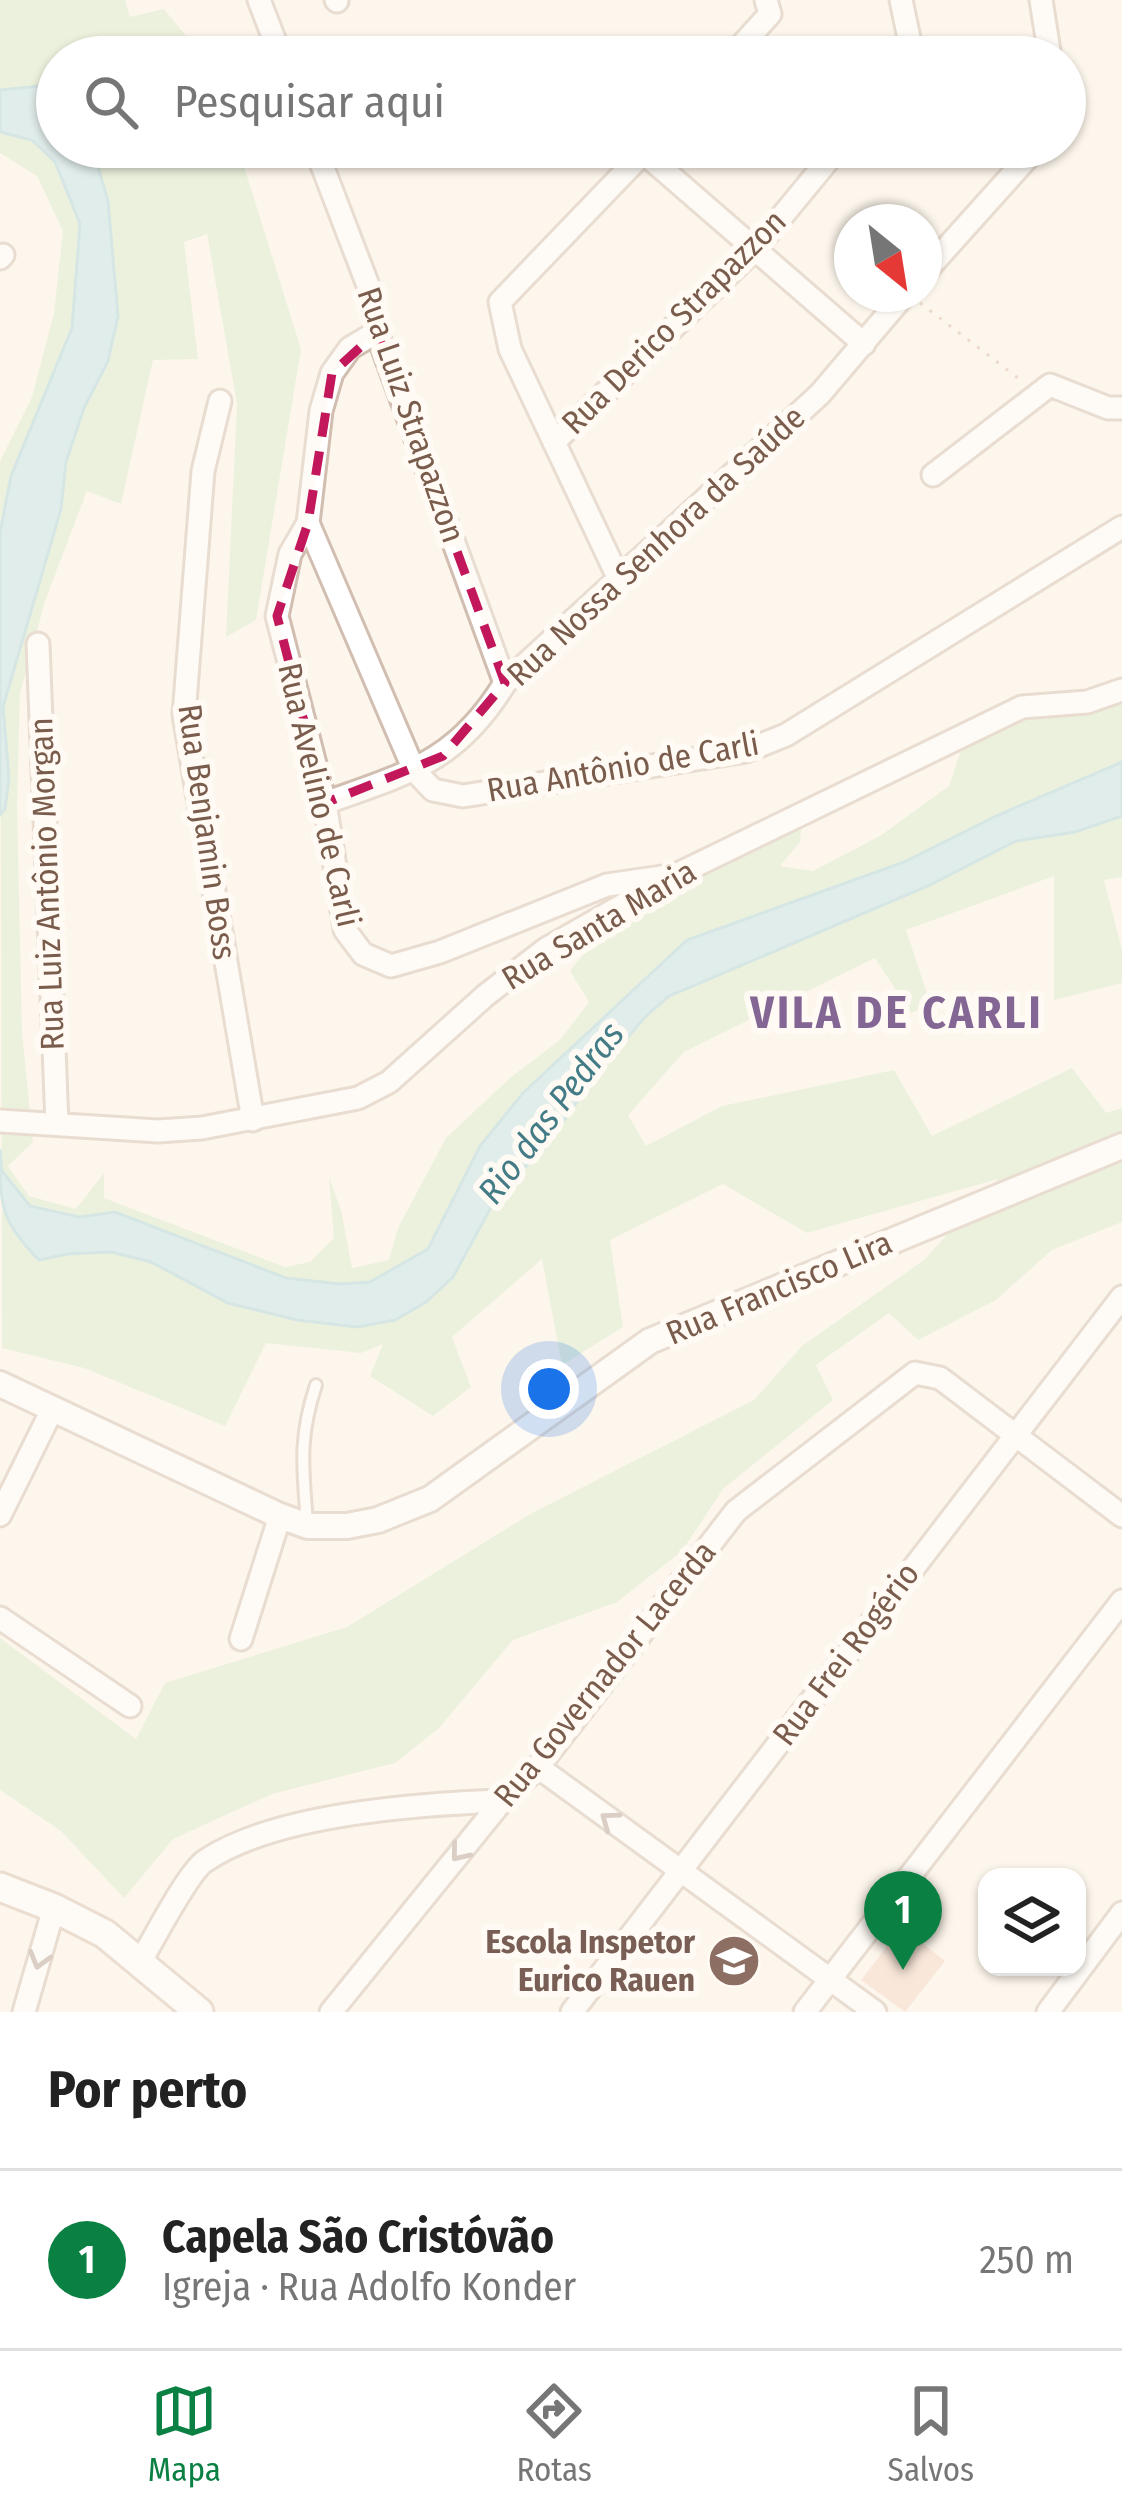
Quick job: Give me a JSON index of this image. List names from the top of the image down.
{
  "streets": {
    "street": [
      "Rua Derico Strapazzon",
      "Rua Luiz Strapazzon",
      "Rua Nossa Senhora da Saúde",
      "Rua Antônio de Carli",
      "Rua Avelino de Carli",
      "Rua Benjamin Boss",
      "Rua Luiz Antônio Morgan",
      "Rua Santa Maria",
      "Rua Francisco Lira",
      "Rua Frei Rogério",
      "Rua Governador Lacerda"
    ]
  },
  "crossings": [
    ["Rua Luiz Strapazzon", "Rua Nossa Senhora da Saúde"],
    ["Rua Luiz Strapazzon", "Rua Avelino de Carli"],
    ["Rua Nossa Senhora da Saúde", "Rua Antônio de Carli"],
    ["Rua Nossa Senhora da Saúde", "Rua Avelino de Carli"],
    ["Rua Avelino de Carli", "Rua Santa Maria"],
    ["Rua Benjamin Boss", "Rua Santa Maria"],
    ["Rua Luiz Antônio Morgan", "Rua Santa Maria"],
    ["Rua Frei Rogério", "Rua Governador Lacerda"]
  ],
  "districts": ["VILA DE CARLI"],
  "water": ["Rio das Pedras"],
  "places": {
    "school or university": ["Escola Inspetor Eurico Rauen"]
  },
  "north": "bottom right",
  "page": {
    "search": "Pesquisar aqui",
    "pins": "1",
    "heading": "Por perto",
    "list": [
      {
        "mark": "1",
        "name": "Capela São Cristóvão",
        "note": "Igreja · Rua Adolfo Konder",
        "value": "250 m"
      }
    ],
    "nav": ["Mapa", "Rotas", "Salvos"]
  }
}
